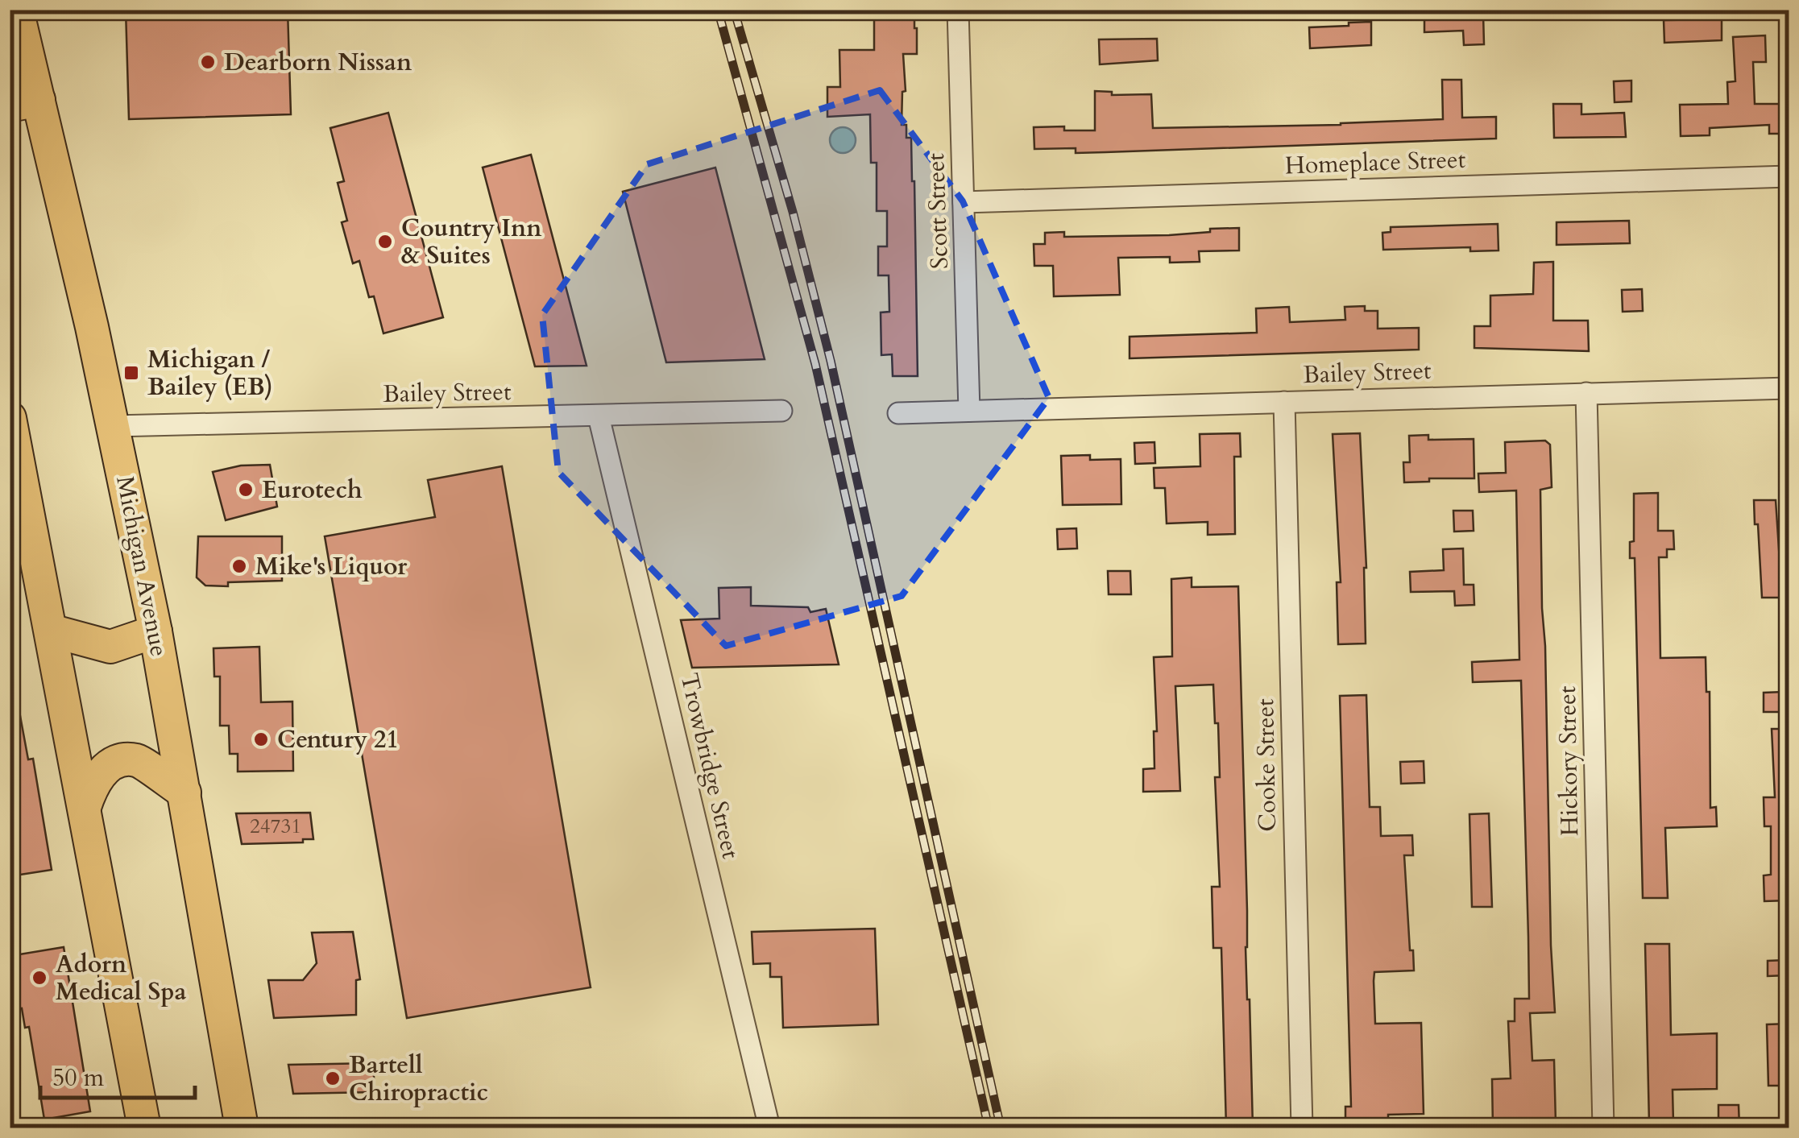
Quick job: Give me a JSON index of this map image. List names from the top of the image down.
{
  "streets": {
    "main road": ["Michigan Avenue"],
    "street": [
      "Homeplace Street",
      "Scott Street",
      "Bailey Street",
      "Hickory Street",
      "Cooke Street",
      "Trowbridge Street"
    ]
  },
  "crossings": [
    ["Homeplace Street", "Scott Street"],
    ["Scott Street", "Bailey Street"],
    ["Bailey Street", "Michigan Avenue"],
    ["Bailey Street", "Hickory Street"],
    ["Bailey Street", "Cooke Street"],
    ["Bailey Street", "Trowbridge Street"]
  ],
  "places": {
    "other": [
      "Dearborn Nissan",
      "Country Inn & Suites",
      "Eurotech",
      "Mike's Liquor",
      "Century 21",
      "Adorn Medical Spa",
      "Bartell Chiropractic"
    ],
    "transit": ["Michigan / Bailey (EB)"]
  },
  "house_numbers": ["24731"],
  "scale_bar": "50 m"
}
